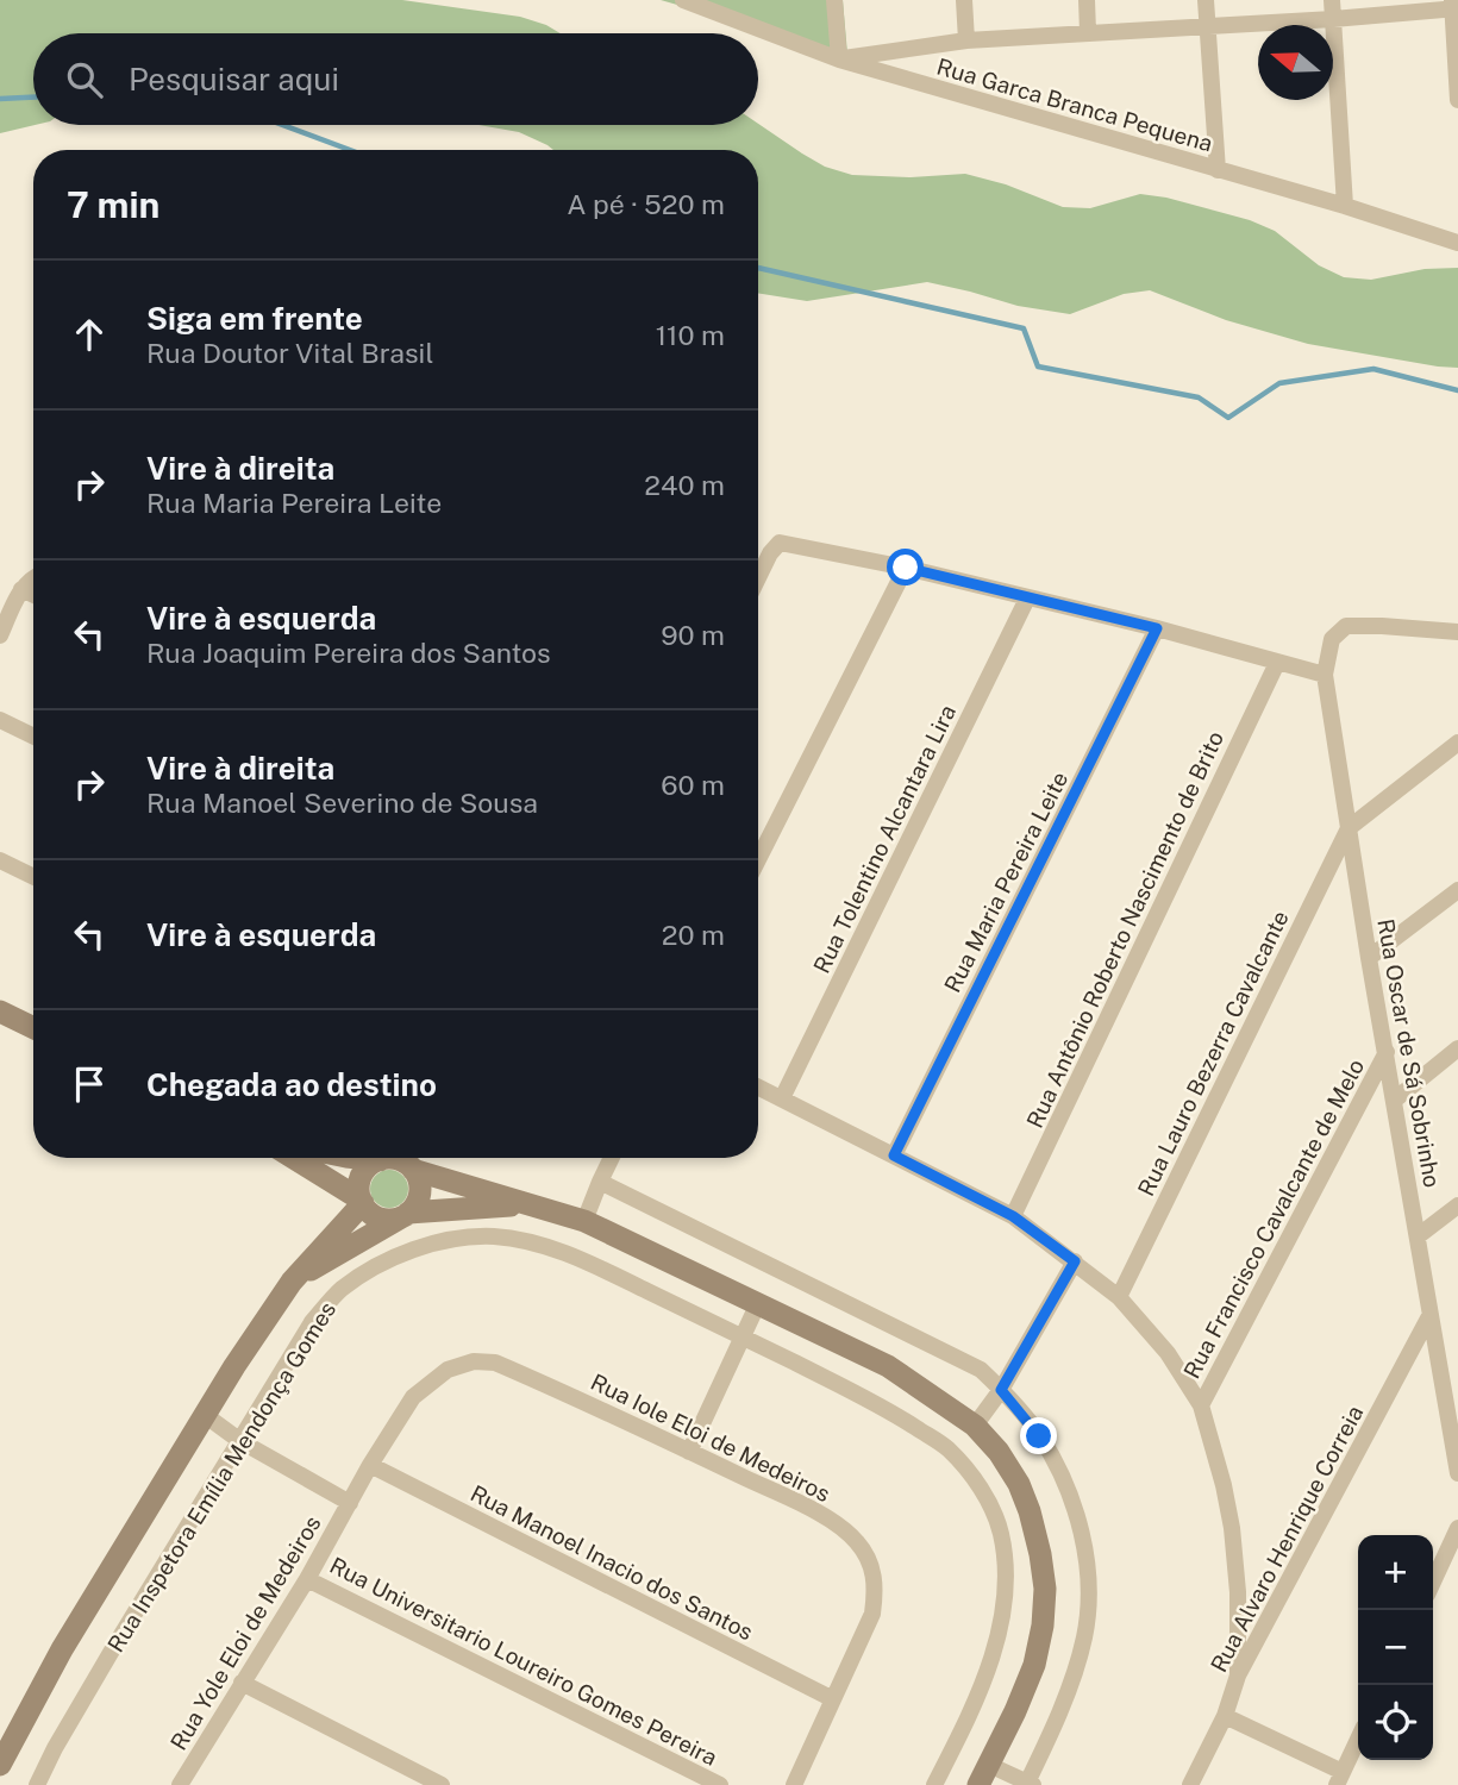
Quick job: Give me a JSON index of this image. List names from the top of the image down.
{
  "streets": {
    "main road": ["Rua Inspetora Emília Mendonça Gomes"],
    "street": [
      "Rua Garca Branca Pequena",
      "Rua Tolentino Alcantara Lira",
      "Rua Maria Pereira Leite",
      "Rua Antônio Roberto Nascimento de Brito",
      "Rua Lauro Bezerra Cavalcante",
      "Rua Oscar de Sá Sobrinho",
      "Rua Francisco Cavalcante de Melo",
      "Rua Iole Eloi de Medeiros",
      "Rua Alvaro Henrique Correia",
      "Rua Manoel Inacio dos Santos",
      "Rua Yole Eloi de Medeiros",
      "Rua Universitario Loureiro Gomes Pereira"
    ]
  },
  "crossings": [
    ["Rua Lauro Bezerra Cavalcante", "Rua Oscar de Sá Sobrinho"],
    ["Rua Oscar de Sá Sobrinho", "Rua Francisco Cavalcante de Melo"],
    ["Rua Oscar de Sá Sobrinho", "Rua Alvaro Henrique Correia"],
    ["Rua Iole Eloi de Medeiros", "Rua Manoel Inacio dos Santos"],
    ["Rua Iole Eloi de Medeiros", "Rua Yole Eloi de Medeiros"],
    ["Rua Yole Eloi de Medeiros", "Rua Universitario Loureiro Gomes Pereira"]
  ],
  "north": "left",
  "page": {
    "search": "Pesquisar aqui",
    "heading": ["7 min", "A pé · 520 m"],
    "list": [
      ["Siga em frente", "Rua Doutor Vital Brasil", "110 m"],
      ["Vire à direita", "Rua Maria Pereira Leite", "240 m"],
      ["Vire à esquerda", "Rua Joaquim Pereira dos Santos", "90 m"],
      ["Vire à direita", "Rua Manoel Severino de Sousa", "60 m"],
      ["Vire à esquerda", "20 m"],
      "Chegada ao destino"
    ],
    "map_buttons": ["+", "−"]
  }
}
